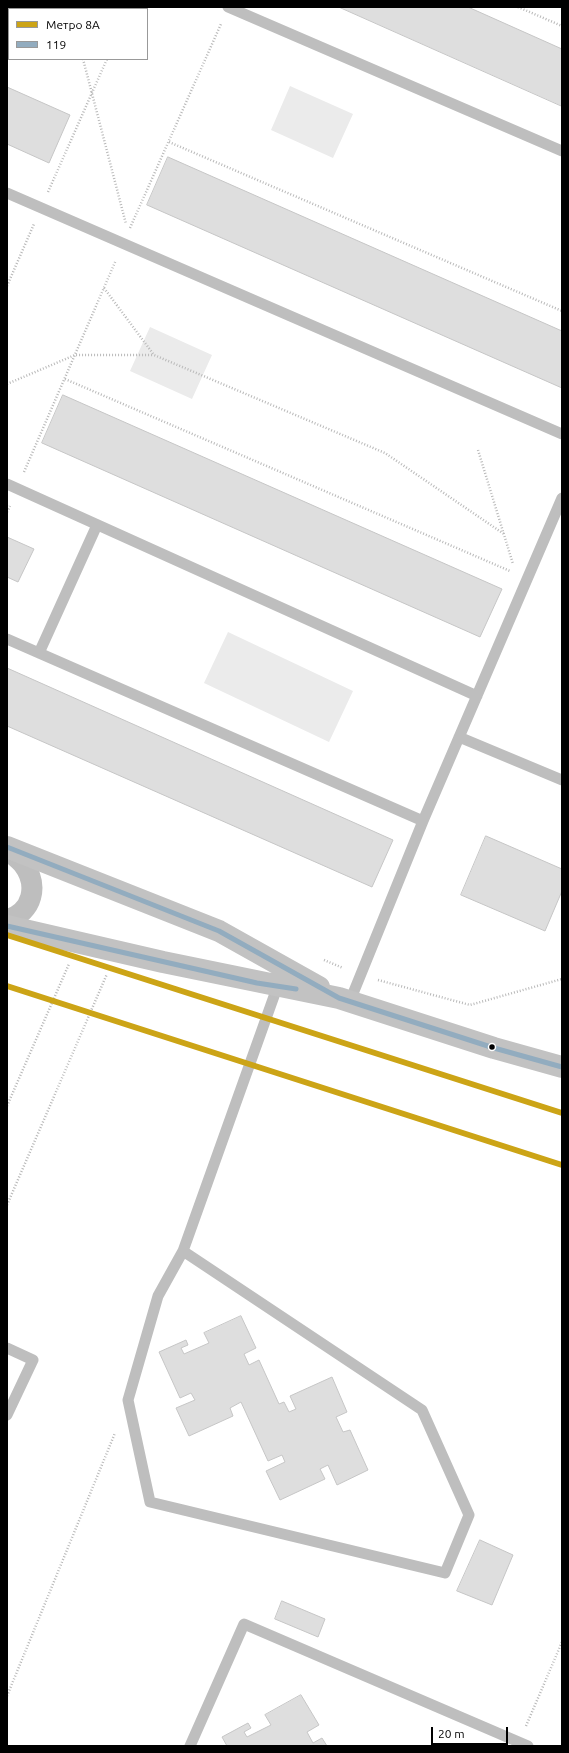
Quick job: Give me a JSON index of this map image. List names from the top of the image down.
{
  "lines": ["transit line 119", "metro line 8А"],
  "legend": ["Метро 8А", "119"],
  "scale_bar": "20 m"
}
